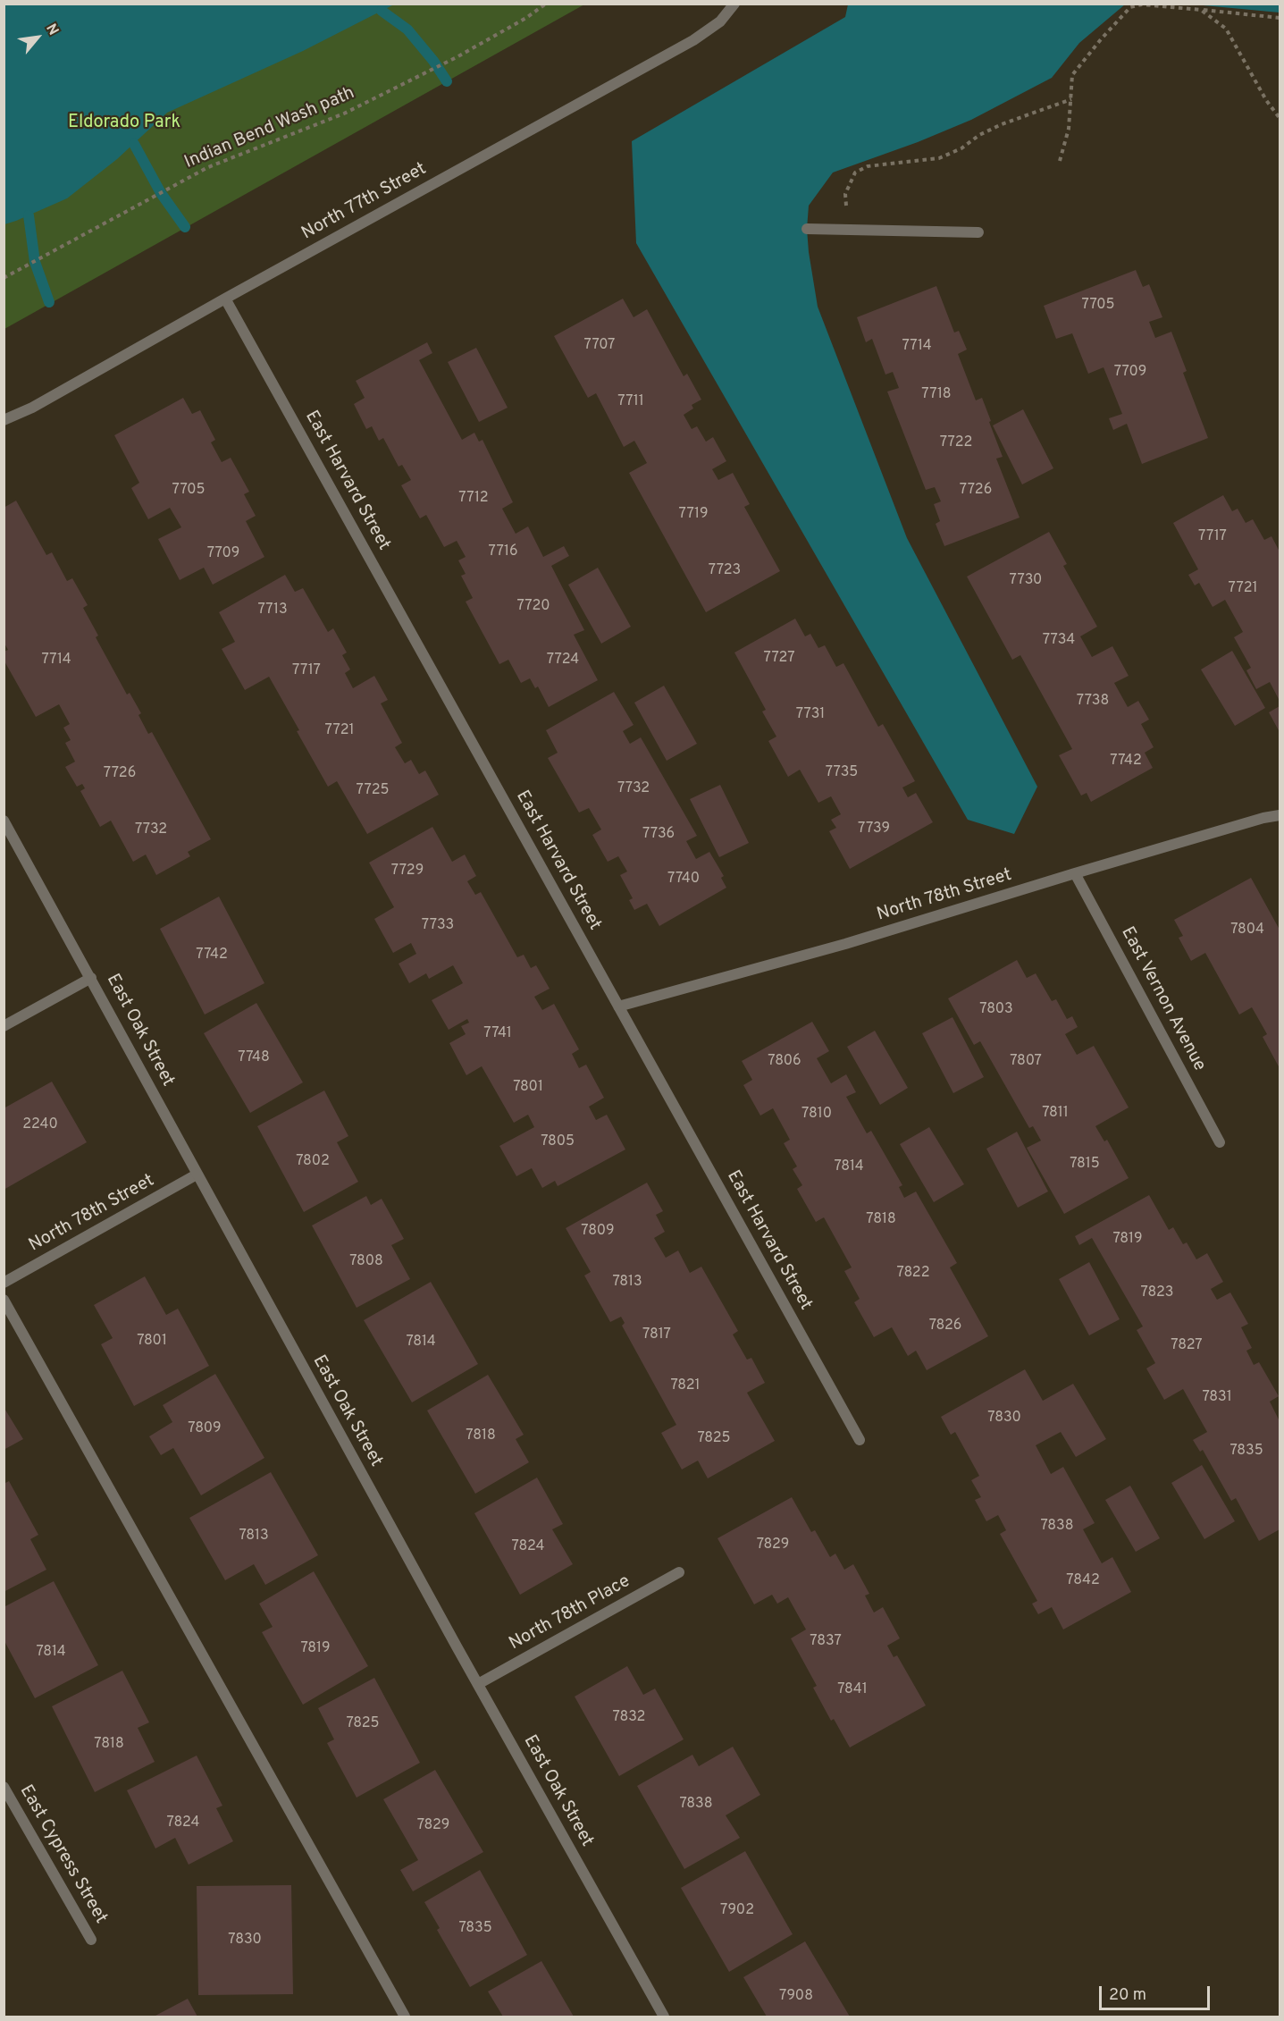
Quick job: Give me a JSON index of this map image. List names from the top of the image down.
{
  "streets": {
    "street": [
      "North 77th Street",
      "East Harvard Street",
      "North 78th Street",
      "East Vernon Avenue",
      "East Oak Street",
      "North 78th Place",
      "East Cypress Street"
    ],
    "path": ["Indian Bend Wash path"]
  },
  "crossings": [
    ["North 77th Street", "East Harvard Street"],
    ["East Harvard Street", "North 78th Street"],
    ["North 78th Street", "East Vernon Avenue"],
    ["North 78th Street", "East Oak Street"],
    ["East Oak Street", "North 78th Place"]
  ],
  "parks": ["Eldorado Park"],
  "house_numbers": [
    "7705",
    "7707",
    "7714",
    "7709",
    "7718",
    "7711",
    "7722",
    "7705",
    "7726",
    "7712",
    "7719",
    "7717",
    "7716",
    "7709",
    "7723",
    "7730",
    "7721",
    "7720",
    "7713",
    "7734",
    "7727",
    "7714",
    "7724",
    "7717",
    "7738",
    "7731",
    "7721",
    "7742",
    "7735",
    "7726",
    "7732",
    "7725",
    "7739",
    "7732",
    "7736",
    "7729",
    "7740",
    "7733",
    "7804",
    "7742",
    "7803",
    "7741",
    "7748",
    "7806",
    "7807",
    "7801",
    "7811",
    "7810",
    "2240",
    "7805",
    "7802",
    "7815",
    "7814",
    "7818",
    "7809",
    "7819",
    "7808",
    "7822",
    "7813",
    "7823",
    "7826",
    "7817",
    "7801",
    "7814",
    "7827",
    "7821",
    "7831",
    "7830",
    "7809",
    "7818",
    "7825",
    "7835",
    "7838",
    "7813",
    "7829",
    "7824",
    "7842",
    "7837",
    "7819",
    "7814",
    "7841",
    "7832",
    "7825",
    "7818",
    "7838",
    "7824",
    "7829",
    "7902",
    "7835",
    "7830",
    "7908"
  ],
  "scale_bar": "20 m",
  "north": "top right"
}
